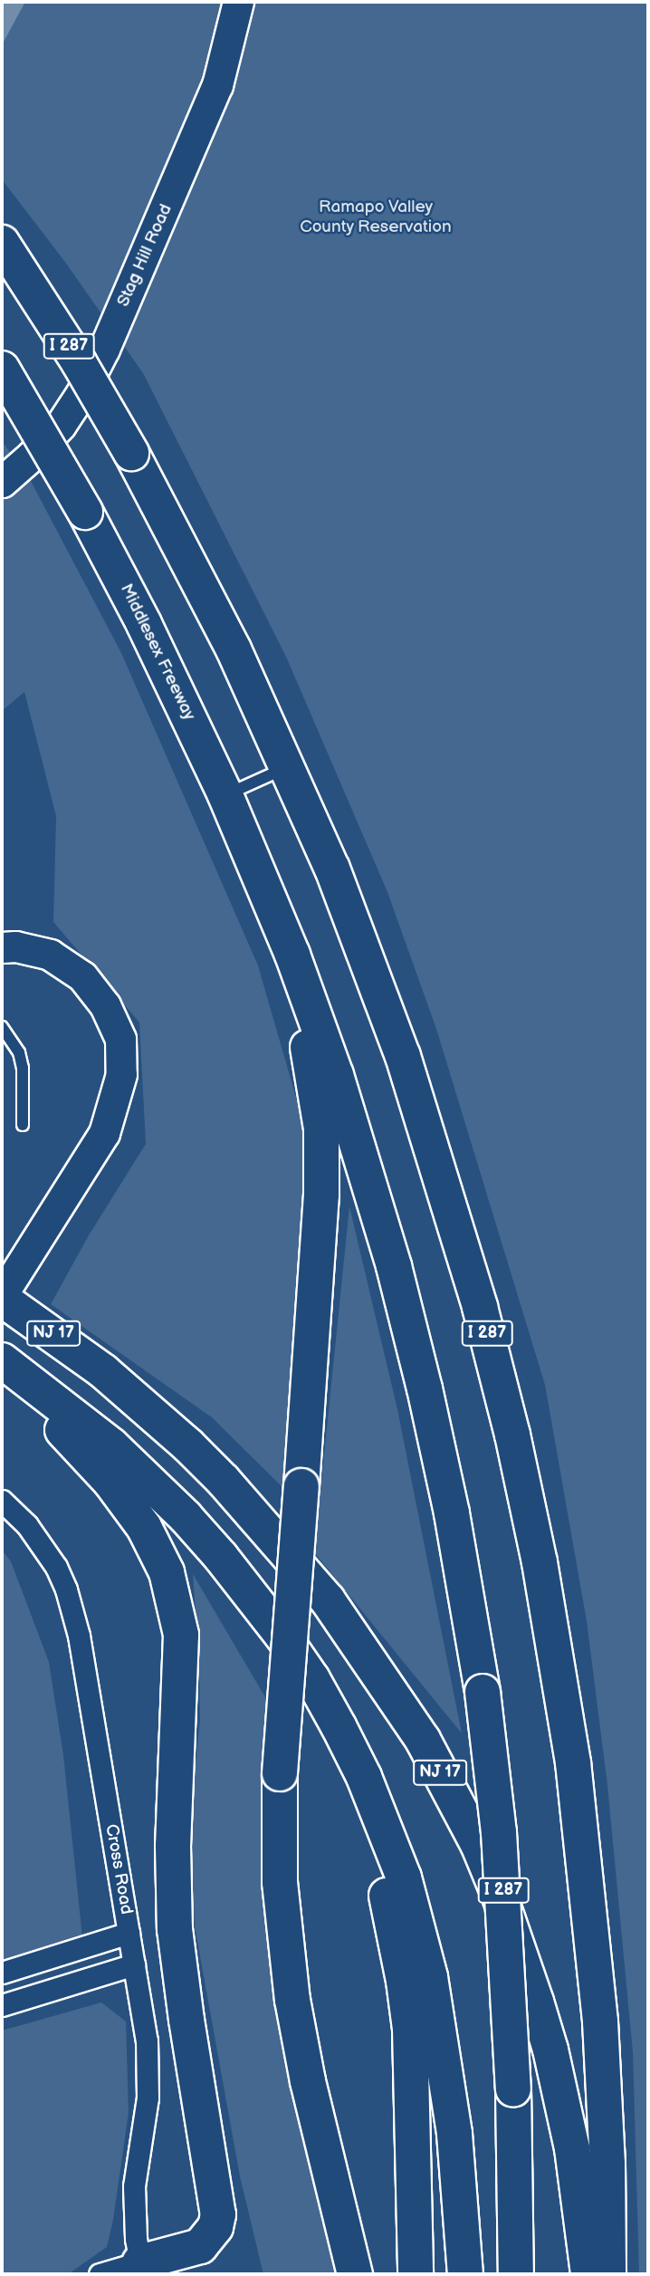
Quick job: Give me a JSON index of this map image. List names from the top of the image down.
{
  "streets": {
    "highway": ["I 287", "Middlesex Freeway", "NJ 17"],
    "street": ["Stag Hill Road", "Cross Road"]
  },
  "crossings": [
    ["I 287", "Middlesex Freeway"]
  ],
  "parks": ["Ramapo Valley County Reservation"]
}
